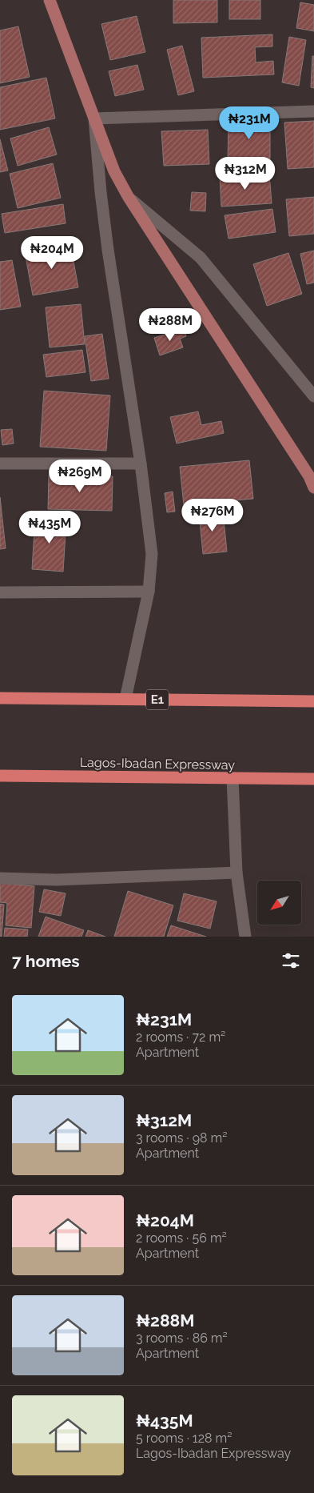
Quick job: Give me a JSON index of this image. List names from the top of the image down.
{
  "streets": {
    "highway": ["E1", "Lagos-Ibadan Expressway"]
  },
  "north": "bottom left",
  "page": {
    "price": [
      "₦231M",
      "₦312M",
      "₦204M",
      "₦288M",
      "₦269M",
      "₦276M",
      "₦435M"
    ],
    "heading": "7 homes",
    "list": [
      {
        "name": "₦231M",
        "note": "2 rooms · 72 m² · Apartment"
      },
      {
        "name": "₦312M",
        "note": "3 rooms · 98 m² · Apartment"
      },
      {
        "name": "₦204M",
        "note": "2 rooms · 56 m² · Apartment"
      },
      {
        "name": "₦288M",
        "note": "3 rooms · 86 m² · Apartment"
      },
      {
        "name": "₦435M",
        "note": "5 rooms · 128 m² · Lagos-Ibadan Expressway"
      }
    ]
  }
}
